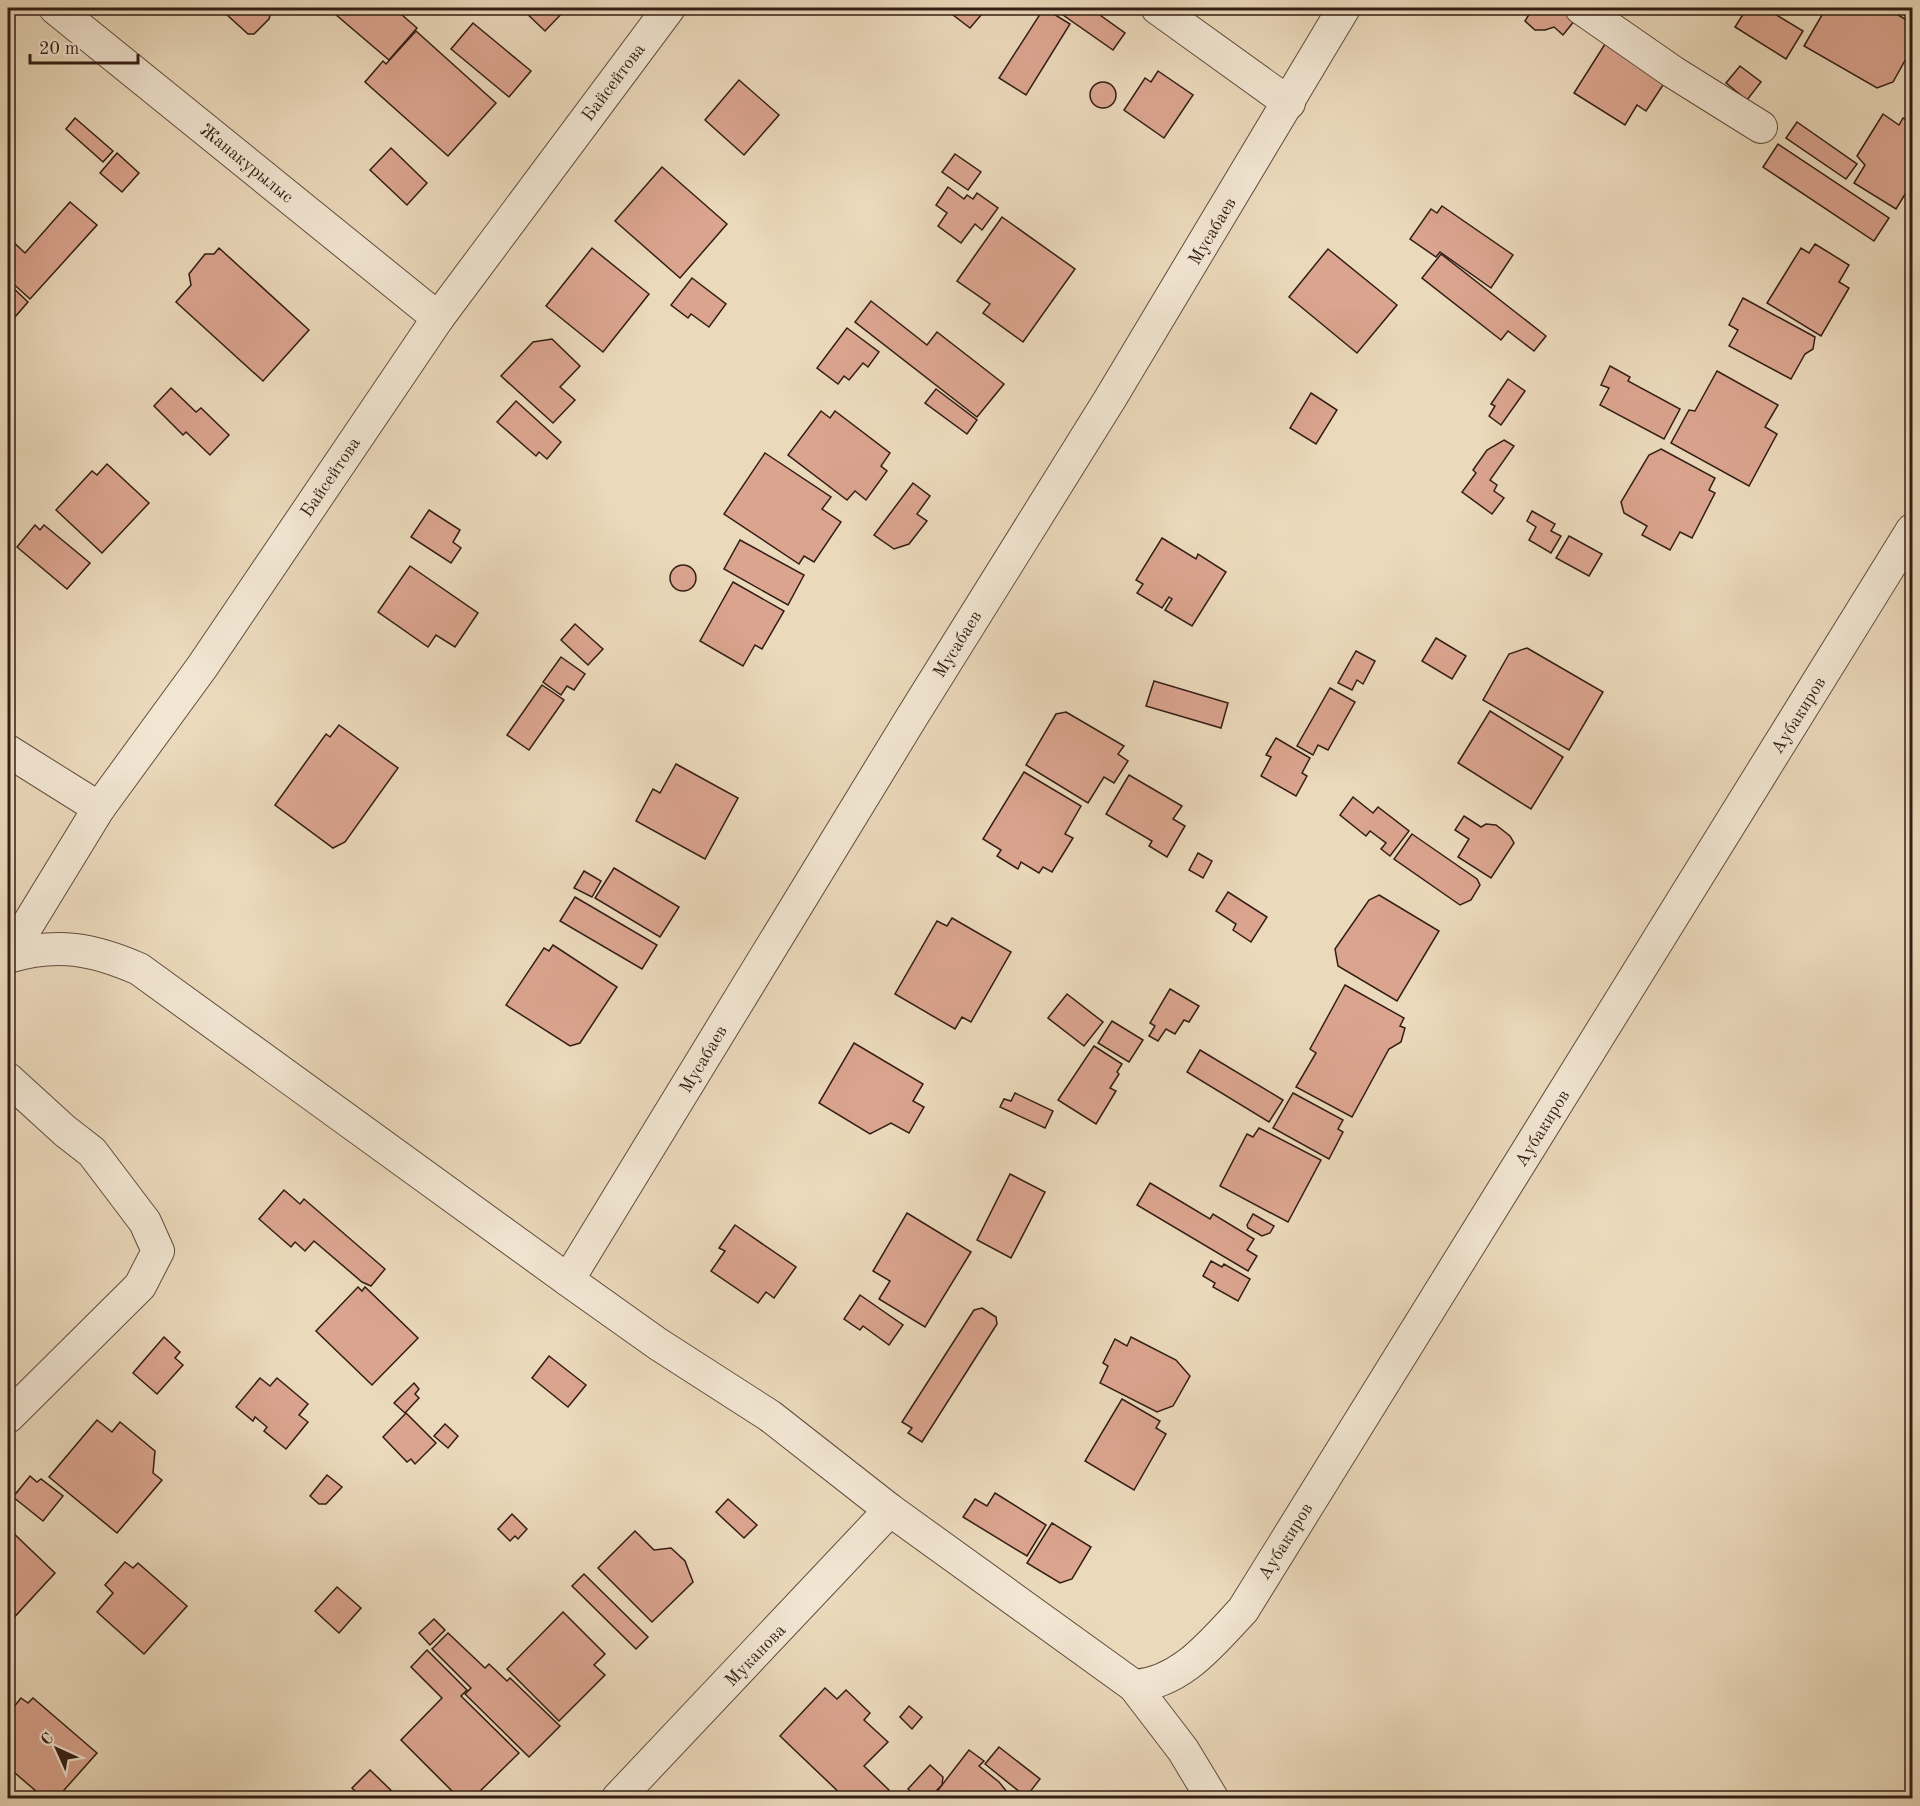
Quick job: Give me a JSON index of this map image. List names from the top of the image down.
{
  "streets": {
    "street": [
      "Байсейтова",
      "Жанакурылыс",
      "Мусабаев",
      "Аубакиров",
      "Муканова"
    ]
  },
  "crossings": [
    ["Байсейтова", "Жанакурылыс"]
  ],
  "scale_bar": "20 m",
  "north": "top left"
}
